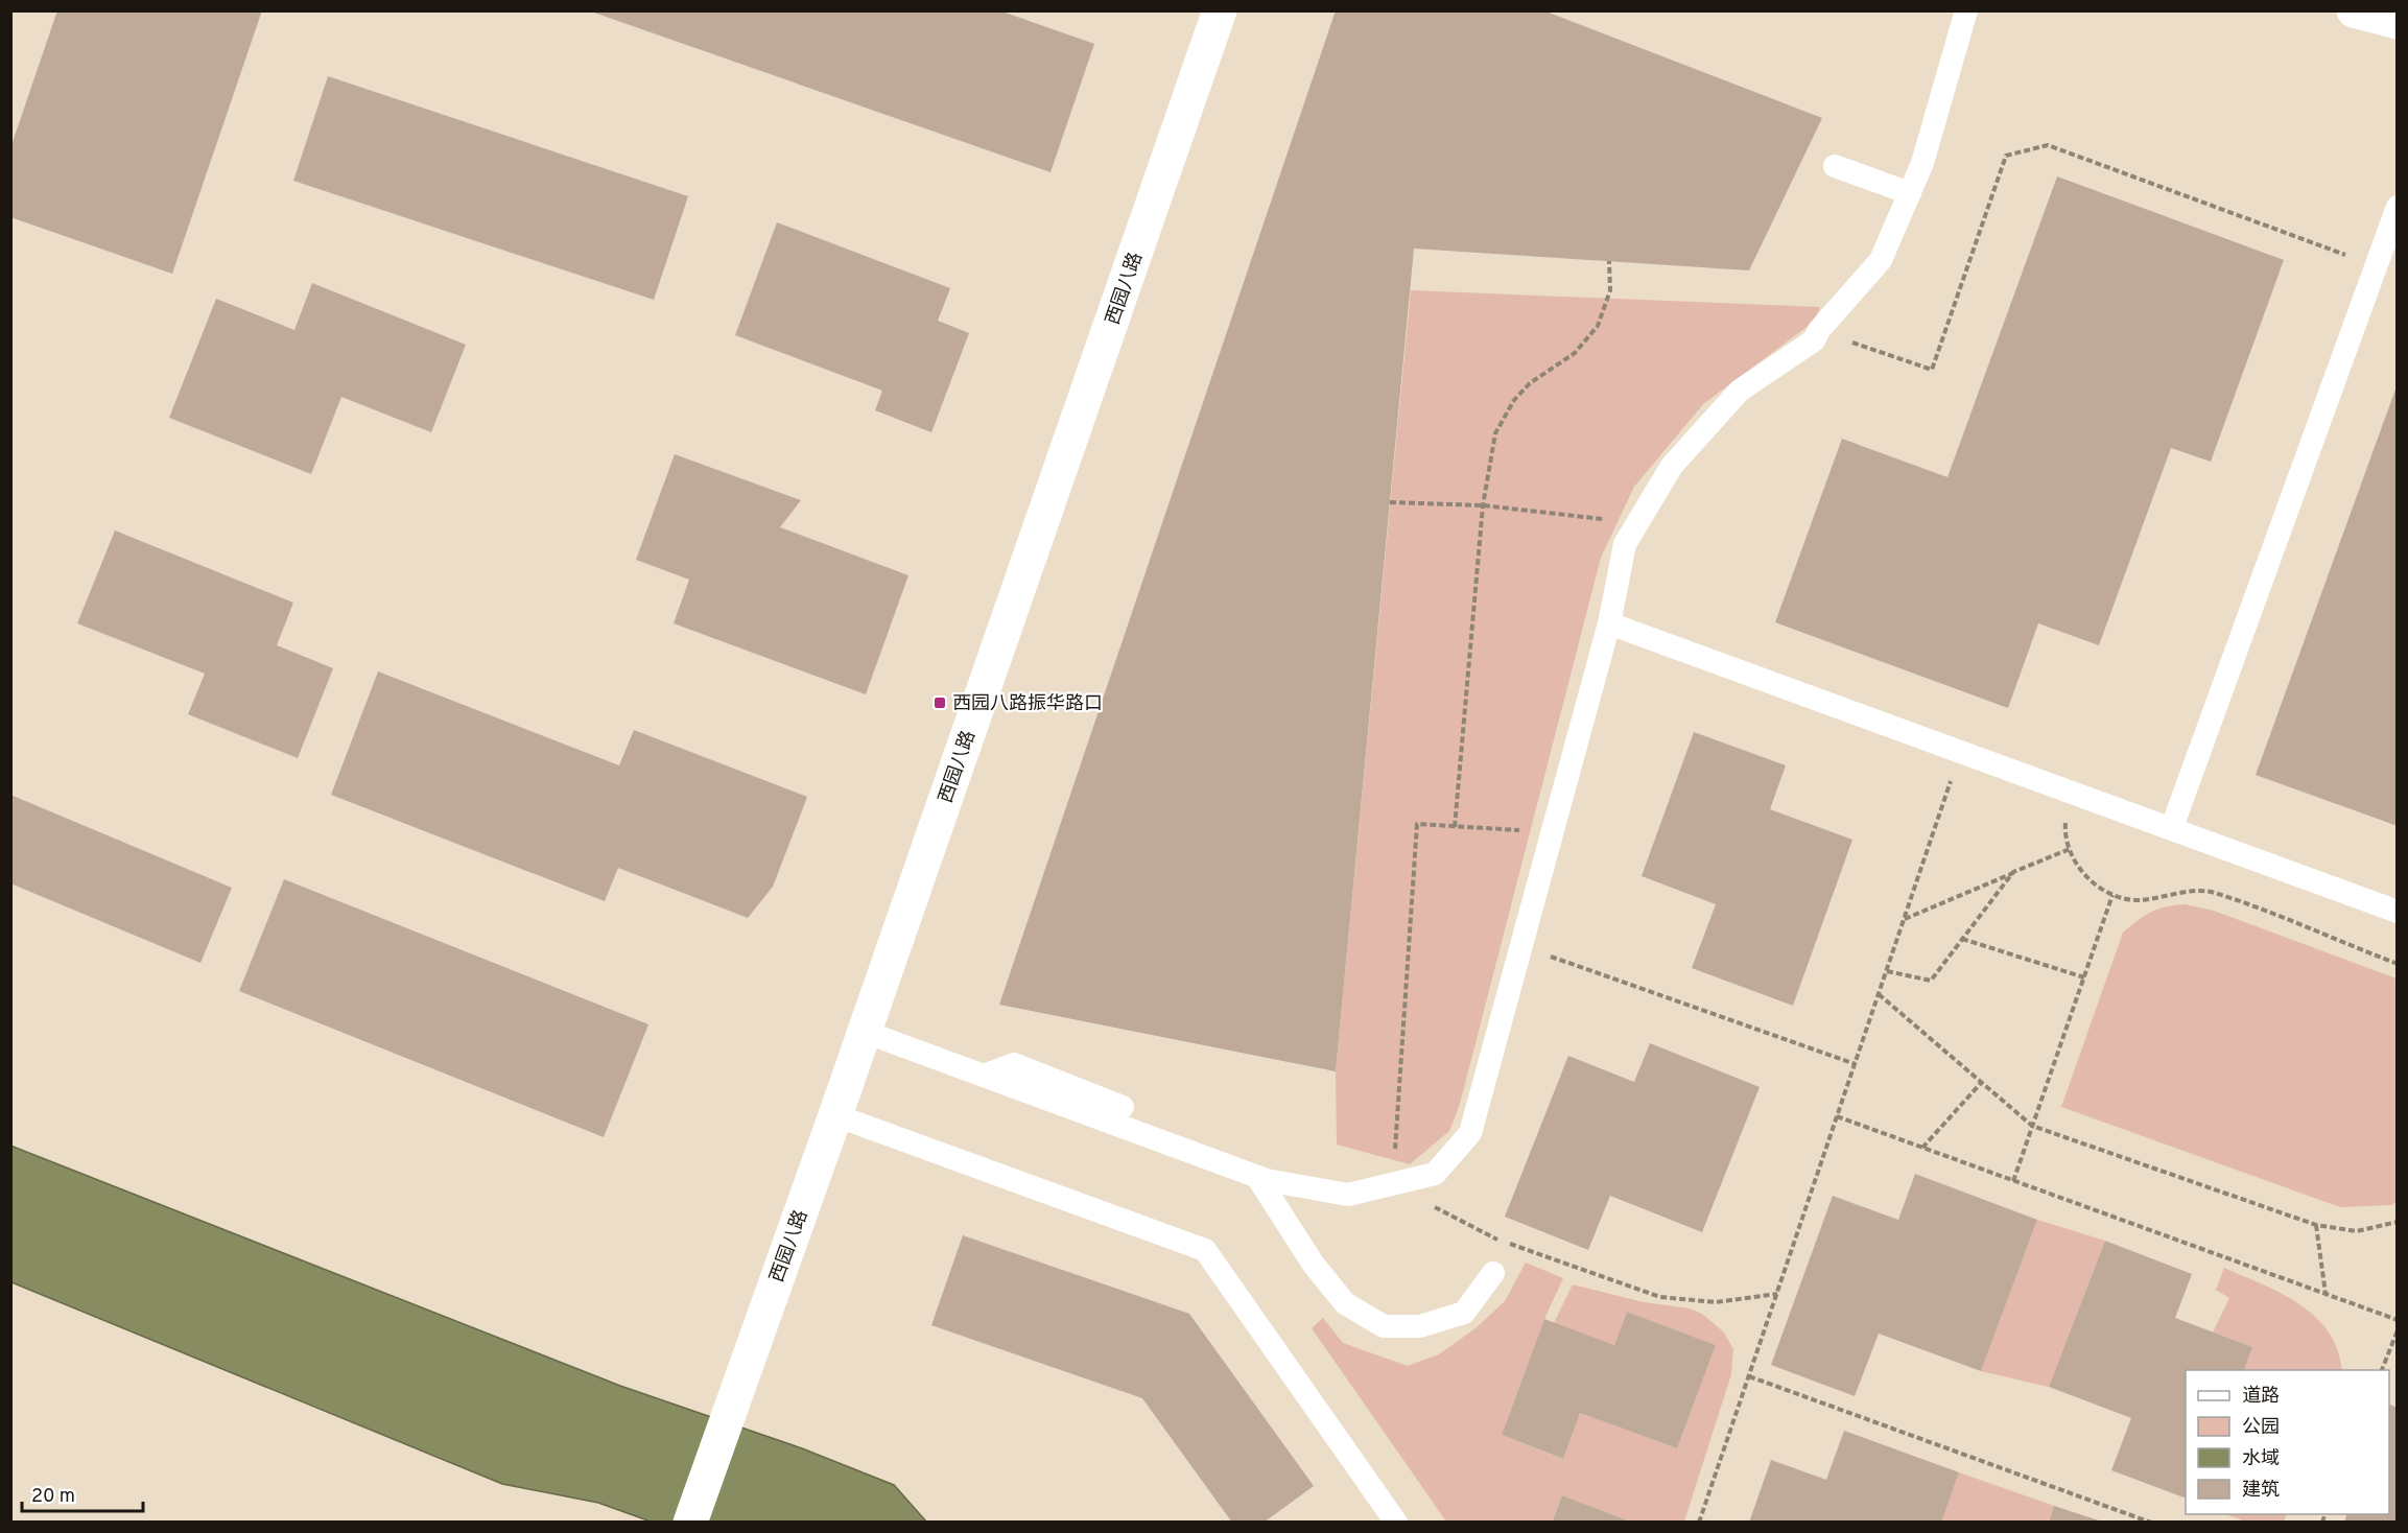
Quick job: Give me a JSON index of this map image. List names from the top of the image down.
{
  "streets": {
    "street": ["西园八路"]
  },
  "places": {
    "transit": ["西园八路振华路口"]
  },
  "legend": [
    "道路",
    "公园",
    "水域",
    "建筑"
  ],
  "scale_bar": "20 m"
}
